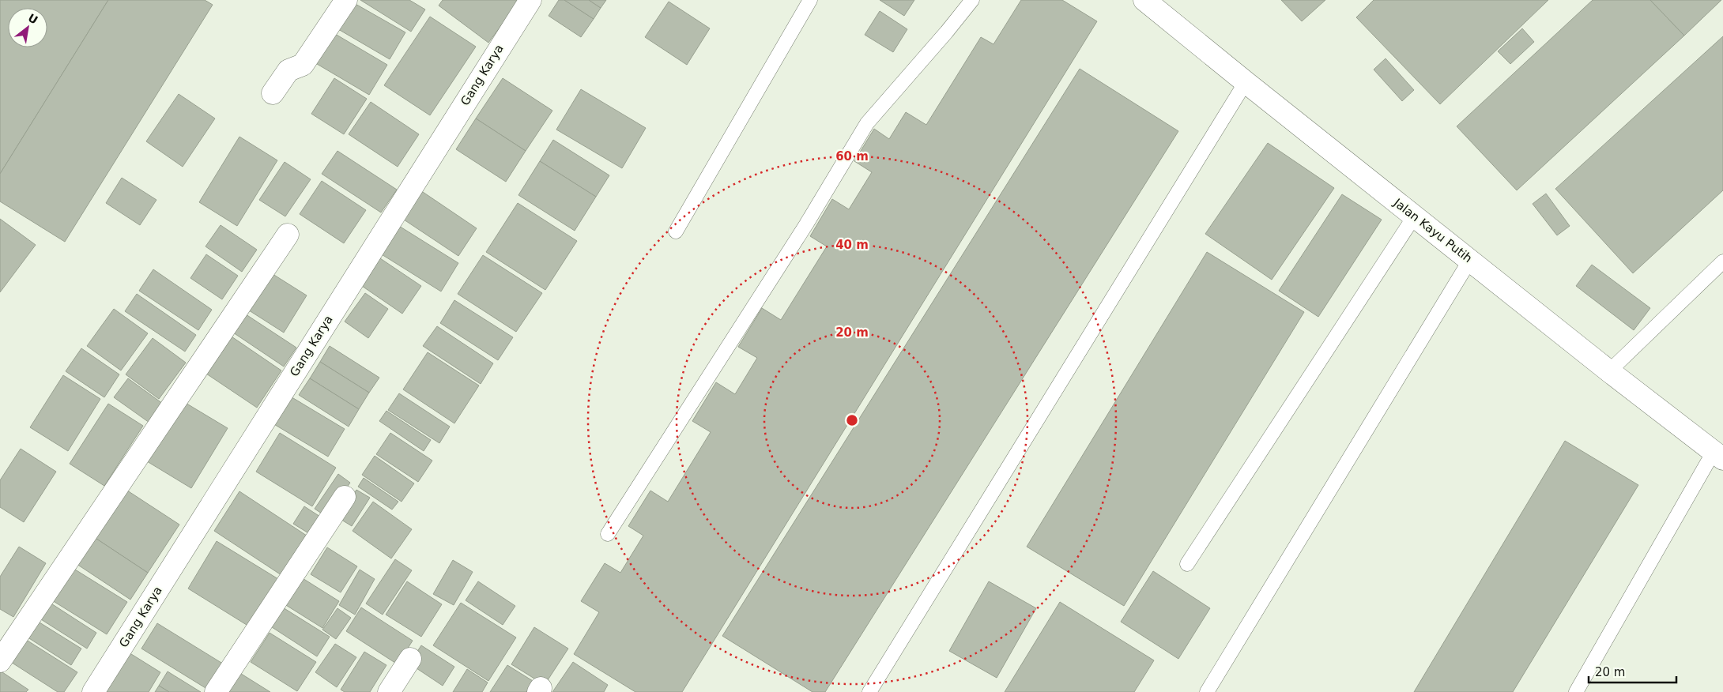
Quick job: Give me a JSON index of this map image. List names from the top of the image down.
{
  "streets": {
    "street": ["Gang Karya", "Jalan Kayu Putih"]
  },
  "scale_bar": "20 m",
  "north": "top right",
  "rings": ["60 m", "40 m", "20 m"]
}
